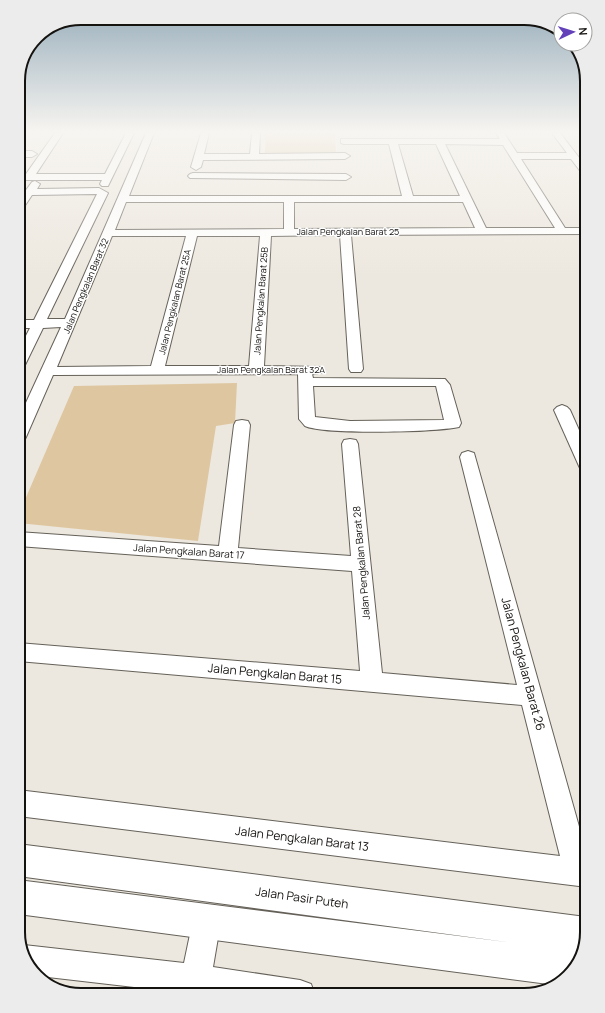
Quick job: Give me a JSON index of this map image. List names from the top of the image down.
{
  "streets": {
    "main road": ["Jalan Pasir Puteh"],
    "street": [
      "Jalan Pengkalan Barat 25",
      "Jalan Pengkalan Barat 32",
      "Jalan Pengkalan Barat 25B",
      "Jalan Pengkalan Barat 25A",
      "Jalan Pengkalan Barat 32A",
      "Jalan Pengkalan Barat 17",
      "Jalan Pengkalan Barat 28",
      "Jalan Pengkalan Barat 26",
      "Jalan Pengkalan Barat 15",
      "Jalan Pengkalan Barat 13"
    ]
  },
  "crossings": [
    ["Jalan Pengkalan Barat 25", "Jalan Pengkalan Barat 32"],
    ["Jalan Pengkalan Barat 25", "Jalan Pengkalan Barat 25B"],
    ["Jalan Pengkalan Barat 25", "Jalan Pengkalan Barat 25A"],
    ["Jalan Pengkalan Barat 32", "Jalan Pengkalan Barat 32A"],
    ["Jalan Pengkalan Barat 25B", "Jalan Pengkalan Barat 32A"],
    ["Jalan Pengkalan Barat 25A", "Jalan Pengkalan Barat 32A"],
    ["Jalan Pengkalan Barat 17", "Jalan Pengkalan Barat 28"],
    ["Jalan Pengkalan Barat 28", "Jalan Pengkalan Barat 15"],
    ["Jalan Pengkalan Barat 26", "Jalan Pengkalan Barat 15"]
  ],
  "north": "right"
}
